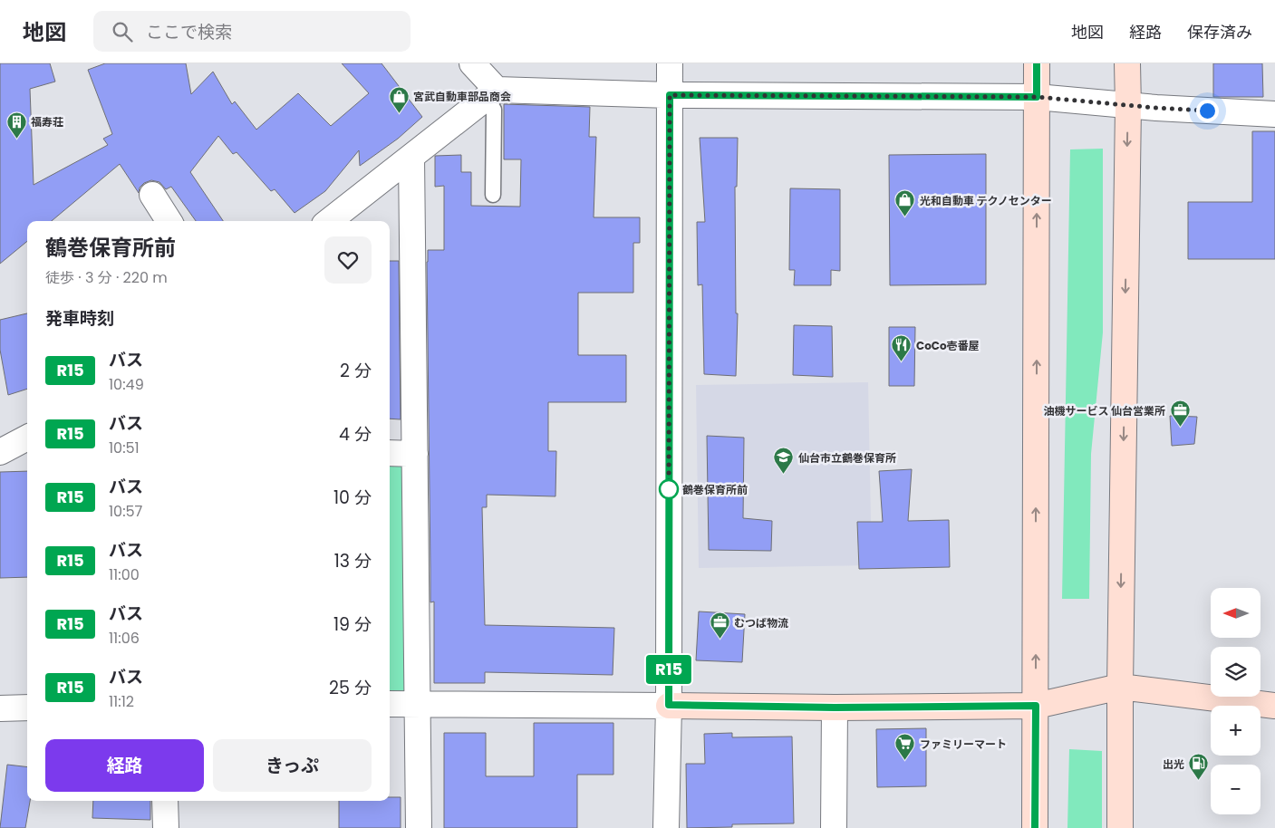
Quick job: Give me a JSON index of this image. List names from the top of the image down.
{
  "places": {
    "shop": ["宮武自動車部品商会", "光和自動車 テクノセンター"],
    "building": ["福寿荘"],
    "restaurant": ["CoCo壱番屋"],
    "office": ["油機サービス 仙台営業所", "むつば物流"],
    "school or university": ["仙台市立鶴巻保育所"],
    "other": ["鶴巻保育所前"],
    "supermarket": ["ファミリーマート"],
    "fuel station": ["出光"]
  },
  "lines": ["bus line R15"],
  "north": "left",
  "page": {
    "header": "地図",
    "search": "ここで検索",
    "nav": ["地図", "経路", "保存済み"],
    "on_map": "R15",
    "heading": [
      ["鶴巻保育所前", "徒歩 · 3 分 · 220 m"],
      "発車時刻"
    ],
    "list": [
      {
        "mark": "R15",
        "name": "バス",
        "note": "10:49",
        "value": "2 分"
      },
      {
        "mark": "R15",
        "name": "バス",
        "note": "10:51",
        "value": "4 分"
      },
      {
        "mark": "R15",
        "name": "バス",
        "note": "10:57",
        "value": "10 分"
      },
      {
        "mark": "R15",
        "name": "バス",
        "note": "11:00",
        "value": "13 分"
      },
      {
        "mark": "R15",
        "name": "バス",
        "note": "11:06",
        "value": "19 分"
      },
      {
        "mark": "R15",
        "name": "バス",
        "note": "11:12",
        "value": "25 分"
      }
    ],
    "map_buttons": ["+", "−"],
    "buttons": ["経路", "きっぷ"]
  }
}
